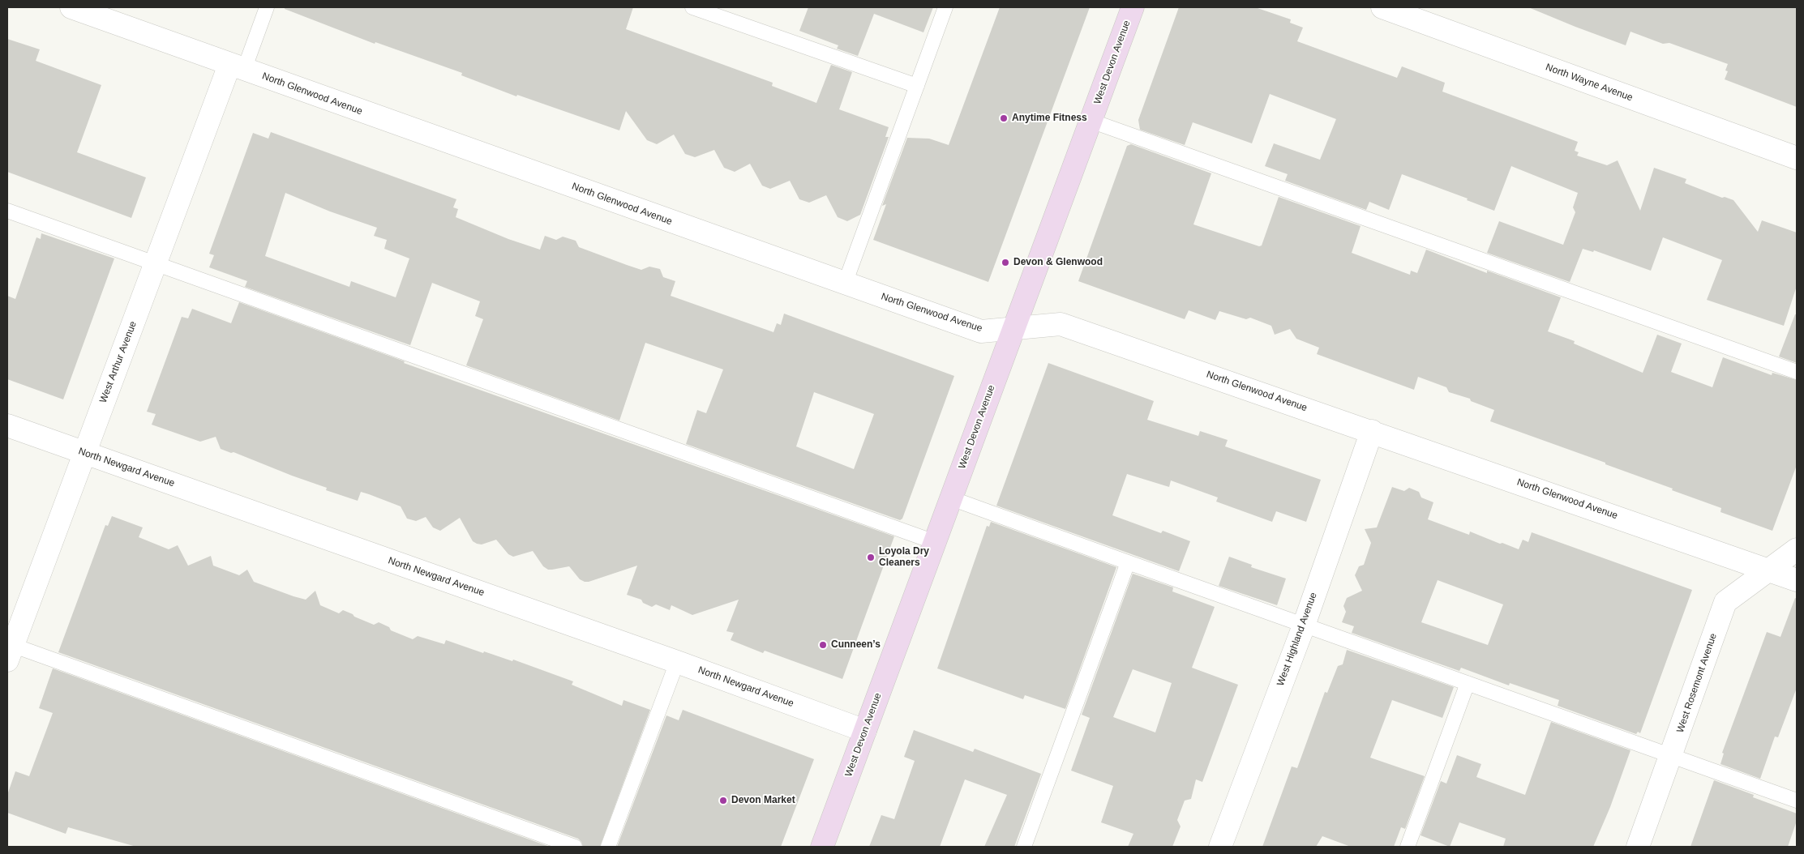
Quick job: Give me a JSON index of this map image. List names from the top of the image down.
{
  "streets": {
    "main road": ["West Devon Avenue"],
    "street": [
      "North Wayne Avenue",
      "North Glenwood Avenue",
      "West Arthur Avenue",
      "North Newgard Avenue",
      "West Highland Avenue",
      "West Rosemont Avenue"
    ]
  },
  "crossings": [
    ["West Devon Avenue", "North Glenwood Avenue"],
    ["West Devon Avenue", "North Newgard Avenue"],
    ["North Glenwood Avenue", "West Arthur Avenue"],
    ["North Glenwood Avenue", "West Highland Avenue"],
    ["North Glenwood Avenue", "West Rosemont Avenue"],
    ["West Arthur Avenue", "North Newgard Avenue"]
  ],
  "places": [
    "Anytime Fitness",
    "Devon & Glenwood",
    "Loyola Dry Cleaners",
    "Cunneen’s",
    "Devon Market"
  ]
}
